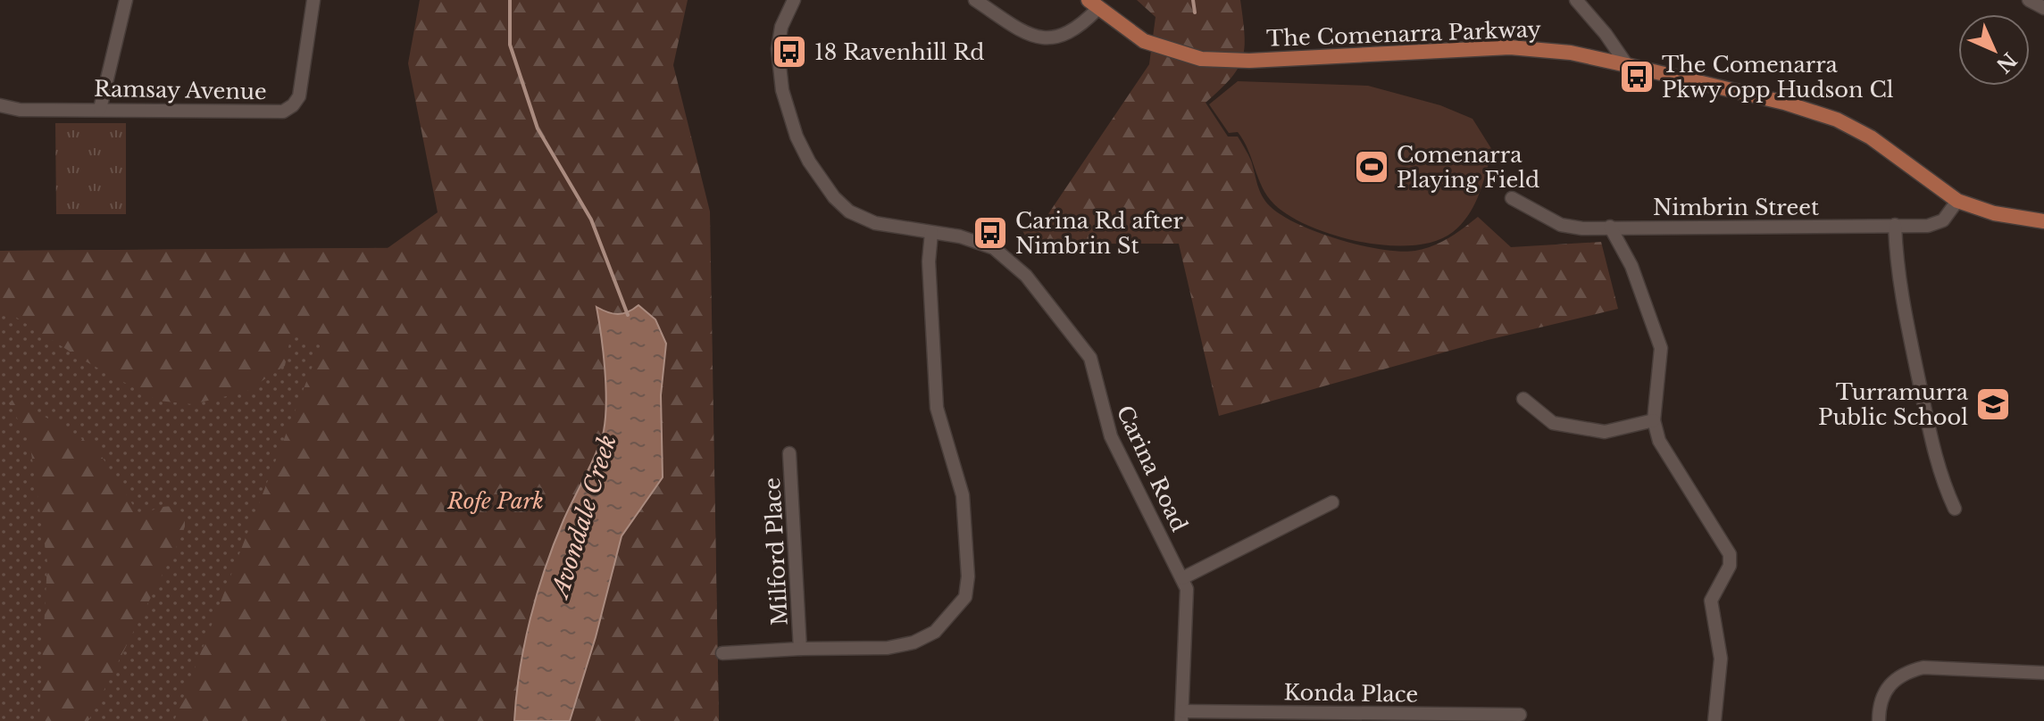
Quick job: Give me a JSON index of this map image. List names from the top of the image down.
{
  "streets": {
    "main road": ["The Comenarra Parkway"],
    "street": [
      "Ramsay Avenue",
      "Nimbrin Street",
      "Carina Road",
      "Milford Place",
      "Konda Place"
    ]
  },
  "crossings": [
    ["The Comenarra Parkway", "Nimbrin Street"],
    ["Carina Road", "Konda Place"]
  ],
  "water": ["Avondale Creek"],
  "parks": ["Rofe Park"],
  "places": {
    "bus stop": ["18 Ravenhill Rd", "The Comenarra Pkwy opp Hudson Cl", "Carina Rd after Nimbrin St"],
    "sports": ["Comenarra Playing Field"],
    "school or university": ["Turramurra Public School"]
  },
  "north": "bottom right"
}
